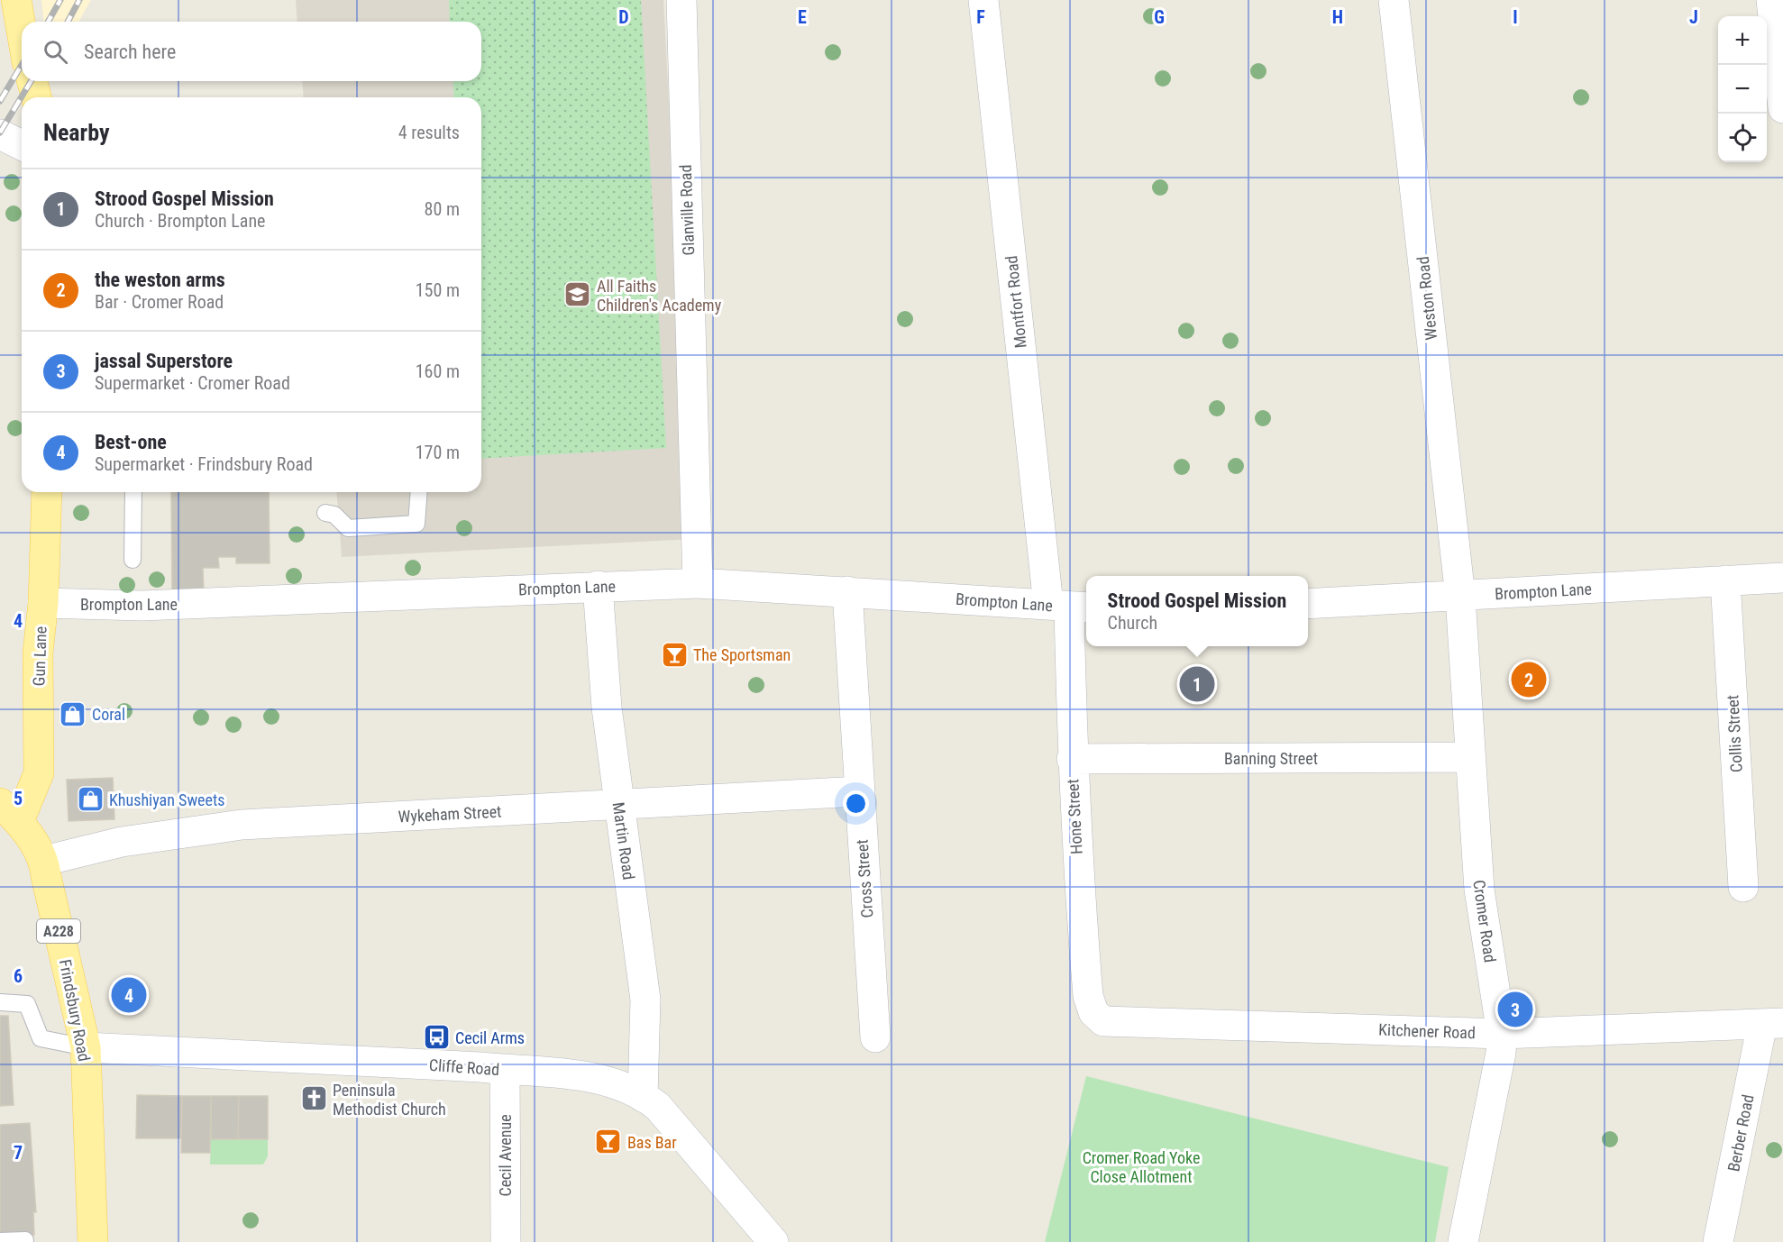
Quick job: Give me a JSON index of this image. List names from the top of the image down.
{
  "streets": {
    "main road": ["Gun Lane", "A228", "Frindsbury Road"],
    "street": [
      "Glanville Road",
      "Weston Road",
      "Montfort Road",
      "Brompton Lane",
      "Collis Street",
      "Banning Street",
      "Wykeham Street",
      "Hone Street",
      "Martin Road",
      "Cross Street",
      "Cromer Road",
      "Kitchener Road",
      "Cliffe Road",
      "Berber Road",
      "Cecil Avenue"
    ]
  },
  "crossings": [
    ["Glanville Road", "Brompton Lane"],
    ["Weston Road", "Brompton Lane"],
    ["Weston Road", "Cromer Road"],
    ["Montfort Road", "Brompton Lane"],
    ["Montfort Road", "Hone Street"],
    ["Brompton Lane", "Gun Lane"],
    ["Brompton Lane", "Collis Street"],
    ["Brompton Lane", "Hone Street"],
    ["Brompton Lane", "Martin Road"],
    ["Brompton Lane", "Cross Street"],
    ["Brompton Lane", "Cromer Road"],
    ["Gun Lane", "Frindsbury Road"],
    ["Banning Street", "Hone Street"],
    ["Banning Street", "Cromer Road"],
    ["Wykeham Street", "Martin Road"],
    ["Wykeham Street", "Cross Street"],
    ["Wykeham Street", "Frindsbury Road"],
    ["Hone Street", "Kitchener Road"],
    ["Martin Road", "Cliffe Road"],
    ["Cromer Road", "Kitchener Road"],
    ["Frindsbury Road", "Cliffe Road"],
    ["Kitchener Road", "Berber Road"],
    ["Cliffe Road", "Cecil Avenue"]
  ],
  "parks": ["Cromer Road Yoke Close Allotment"],
  "places": {
    "school or university": ["All Faiths Children's Academy"],
    "bar": ["The Sportsman", "Bas Bar"],
    "shop": ["Coral", "Khushiyan Sweets"],
    "bus stop": ["Cecil Arms"],
    "church": ["Peninsula Methodist Church"]
  },
  "page": {
    "map_buttons": ["+", "−"],
    "search": "Search here",
    "heading": ["Nearby", "4 results"],
    "list": [
      {
        "mark": "1",
        "name": "Strood Gospel Mission",
        "note": "Church · Brompton Lane",
        "value": "80 m"
      },
      {
        "mark": "2",
        "name": "the weston arms",
        "note": "Bar · Cromer Road",
        "value": "150 m"
      },
      {
        "mark": "3",
        "name": "jassal Superstore",
        "note": "Supermarket · Cromer Road",
        "value": "160 m"
      },
      {
        "mark": "4",
        "name": "Best-one",
        "note": "Supermarket · Frindsbury Road",
        "value": "170 m"
      }
    ],
    "popup": ["Strood Gospel Mission", "Church"],
    "pins": [
      "2",
      "1",
      "4",
      "3"
    ]
  },
  "grid": {
    "columns": [
      "D",
      "E",
      "F",
      "G",
      "H",
      "I",
      "J"
    ],
    "rows": [
      "4",
      "5",
      "6",
      "7"
    ]
  }
}
